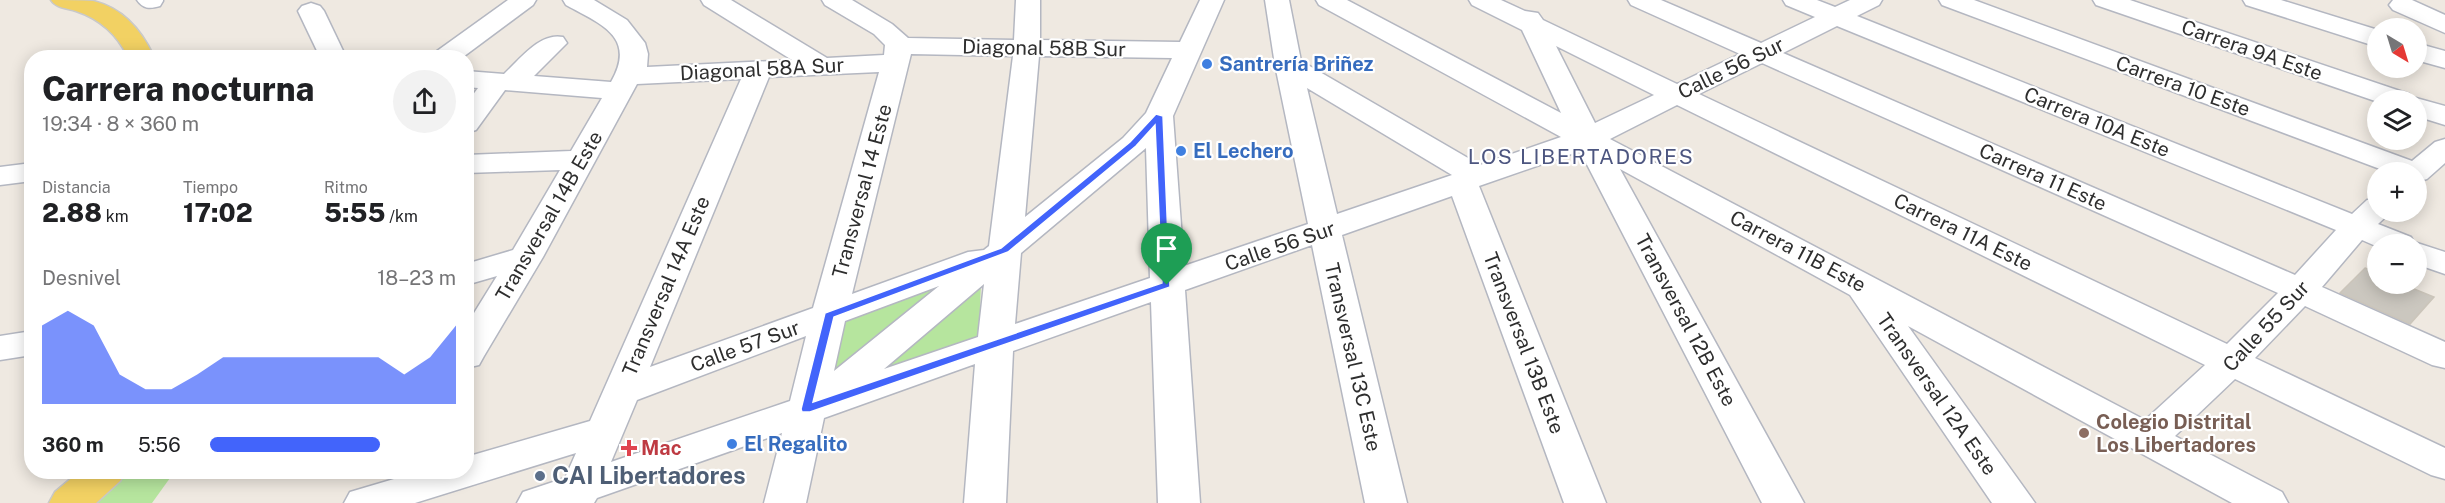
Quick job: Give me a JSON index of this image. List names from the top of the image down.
{
  "streets": {
    "street": [
      "Diagonal 58B Sur",
      "Carrera 9A Este",
      "Calle 56 Sur",
      "Diagonal 58A Sur",
      "Carrera 10 Este",
      "Carrera 10A Este",
      "Carrera 11 Este",
      "Transversal 14 Este",
      "Transversal 14B Este",
      "Carrera 11A Este",
      "Carrera 11B Este",
      "Transversal 14A Este",
      "Transversal 12B Este",
      "Calle 55 Sur",
      "Transversal 13B Este",
      "Calle 57 Sur",
      "Transversal 13C Este",
      "Transversal 12A Este"
    ]
  },
  "crossings": [
    ["Diagonal 58B Sur", "Diagonal 58A Sur"],
    ["Diagonal 58B Sur", "Transversal 14 Este"],
    ["Calle 56 Sur", "Carrera 10A Este"],
    ["Calle 56 Sur", "Carrera 11 Este"],
    ["Calle 56 Sur", "Transversal 14 Este"],
    ["Calle 56 Sur", "Carrera 11A Este"],
    ["Calle 56 Sur", "Carrera 11B Este"],
    ["Calle 56 Sur", "Transversal 14A Este"],
    ["Calle 56 Sur", "Transversal 12B Este"],
    ["Calle 56 Sur", "Transversal 13B Este"],
    ["Calle 56 Sur", "Transversal 13C Este"],
    ["Diagonal 58A Sur", "Transversal 14 Este"],
    ["Diagonal 58A Sur", "Transversal 14B Este"],
    ["Diagonal 58A Sur", "Transversal 14A Este"],
    ["Carrera 10A Este", "Calle 55 Sur"],
    ["Carrera 11 Este", "Calle 55 Sur"],
    ["Transversal 14 Este", "Calle 57 Sur"],
    ["Carrera 11A Este", "Transversal 12B Este"],
    ["Carrera 11A Este", "Calle 55 Sur"],
    ["Carrera 11B Este", "Transversal 12B Este"],
    ["Carrera 11B Este", "Calle 55 Sur"],
    ["Carrera 11B Este", "Transversal 12A Este"],
    ["Transversal 14A Este", "Calle 57 Sur"]
  ],
  "districts": ["LOS LIBERTADORES"],
  "places": {
    "other": [
      "Santrería Briñez",
      "El Lechero",
      "Colegio Distrital Los Libertadores",
      "El Regalito",
      "CAI Libertadores"
    ],
    "health": ["Mac"]
  },
  "north": "bottom right",
  "page": {
    "map_buttons": ["+", "−"],
    "heading": ["Carrera nocturna", "19:34 · 8 × 360 m"],
    "stats": [
      ["Distancia", "2.88 km"],
      ["Tiempo", "17:02"],
      ["Ritmo", "5:55 /km"]
    ],
    "chart": ["Desnivel", "18–23 m"],
    "list": [
      {
        "name": "360 m",
        "note": "5:56"
      }
    ]
  }
}
